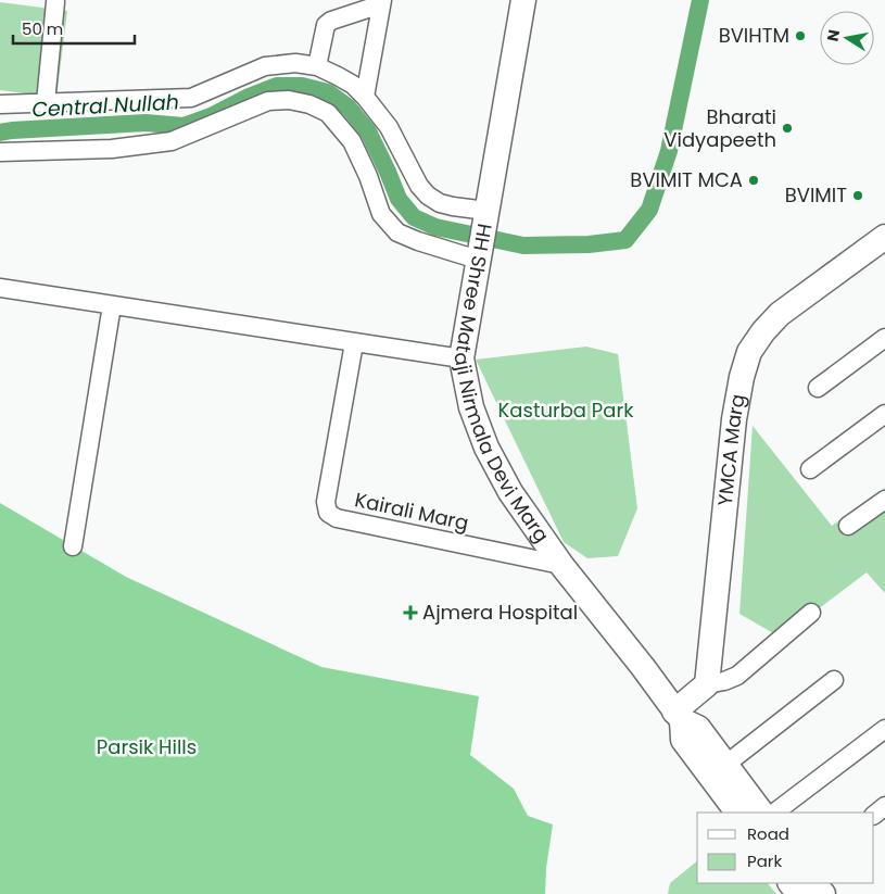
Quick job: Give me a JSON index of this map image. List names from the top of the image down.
{
  "streets": {
    "main road": ["HH Shree Mataji Nirmala Devi Marg", "YMCA Marg"],
    "street": ["Kairali Marg"]
  },
  "crossings": [
    ["HH Shree Mataji Nirmala Devi Marg", "Kairali Marg"]
  ],
  "water": ["Central Nullah"],
  "parks": ["Kasturba Park", "Parsik Hills"],
  "places": {
    "other": [
      "BVIHTM",
      "Bharati Vidyapeeth",
      "BVIMIT MCA",
      "BVIMIT"
    ],
    "health": ["Ajmera Hospital"]
  },
  "legend": ["Road", "Park"],
  "scale_bar": "50 m",
  "north": "left"
}
